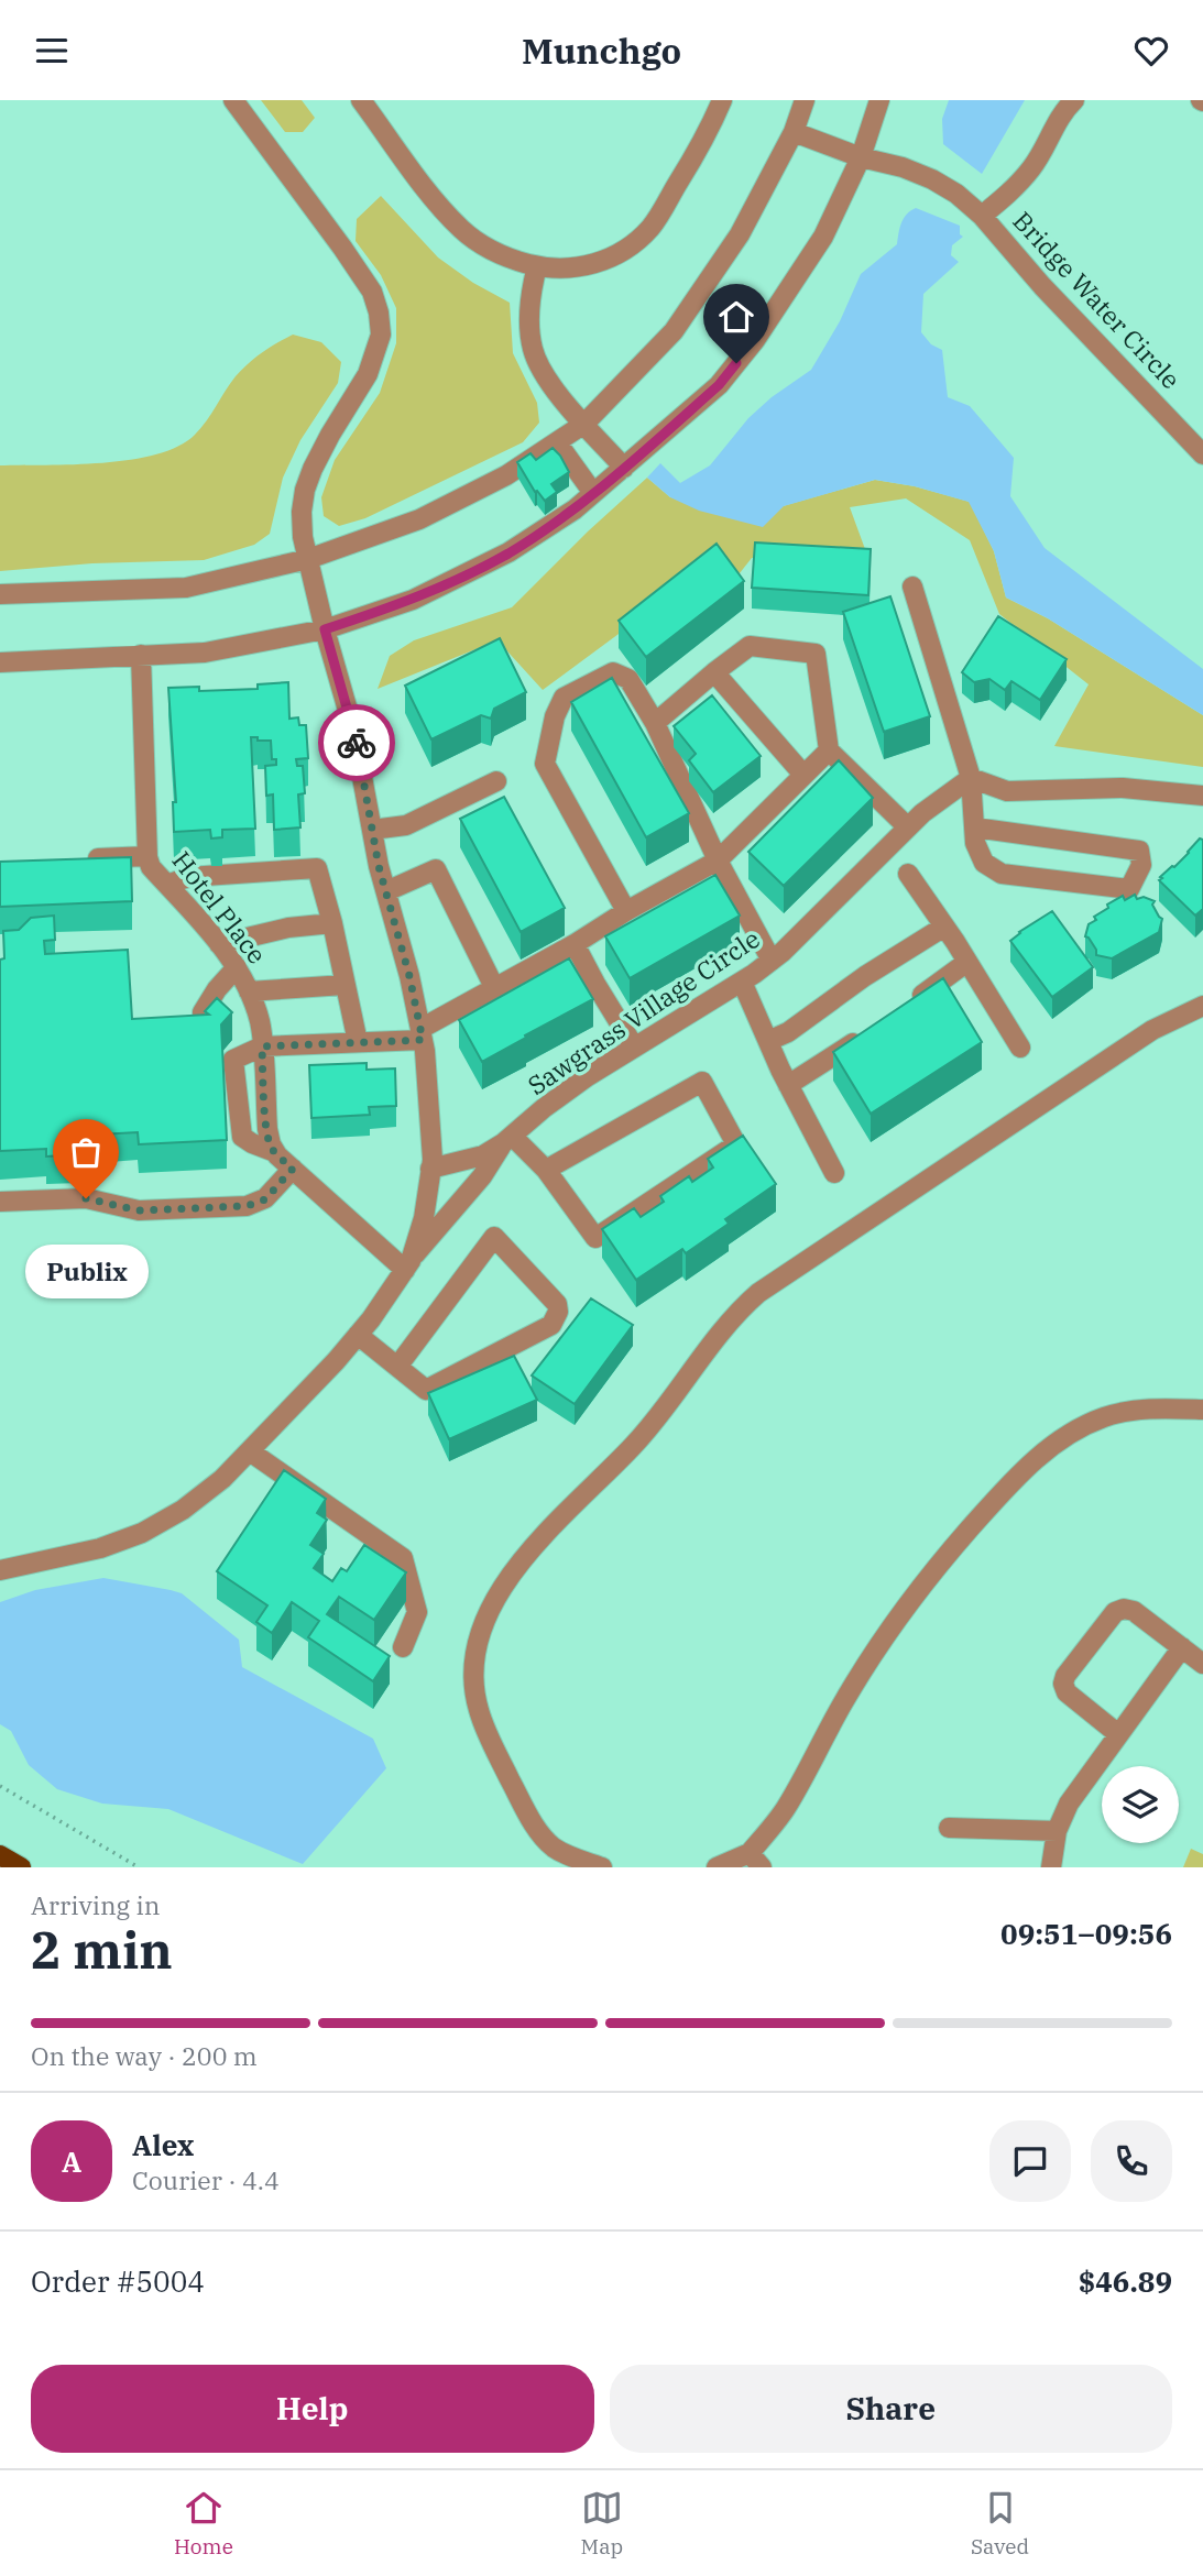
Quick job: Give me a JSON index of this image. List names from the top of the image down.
{
  "streets": {
    "street": ["Bridge Water Circle", "Hotel Place", "Sawgrass Village Circle"]
  },
  "places": ["Publix"],
  "page": {
    "header": "Munchgo",
    "bubble": "Publix",
    "heading": ["2 min", "Arriving in", "09:51–09:56"],
    "panel": [
      "Alex",
      "Courier · 4.4",
      "Order #5004",
      "$46.89"
    ],
    "bar": "On the way · 200 m",
    "round": "A",
    "buttons": ["Help", "Share"],
    "tabs": ["Home", "Map", "Saved"]
  }
}
